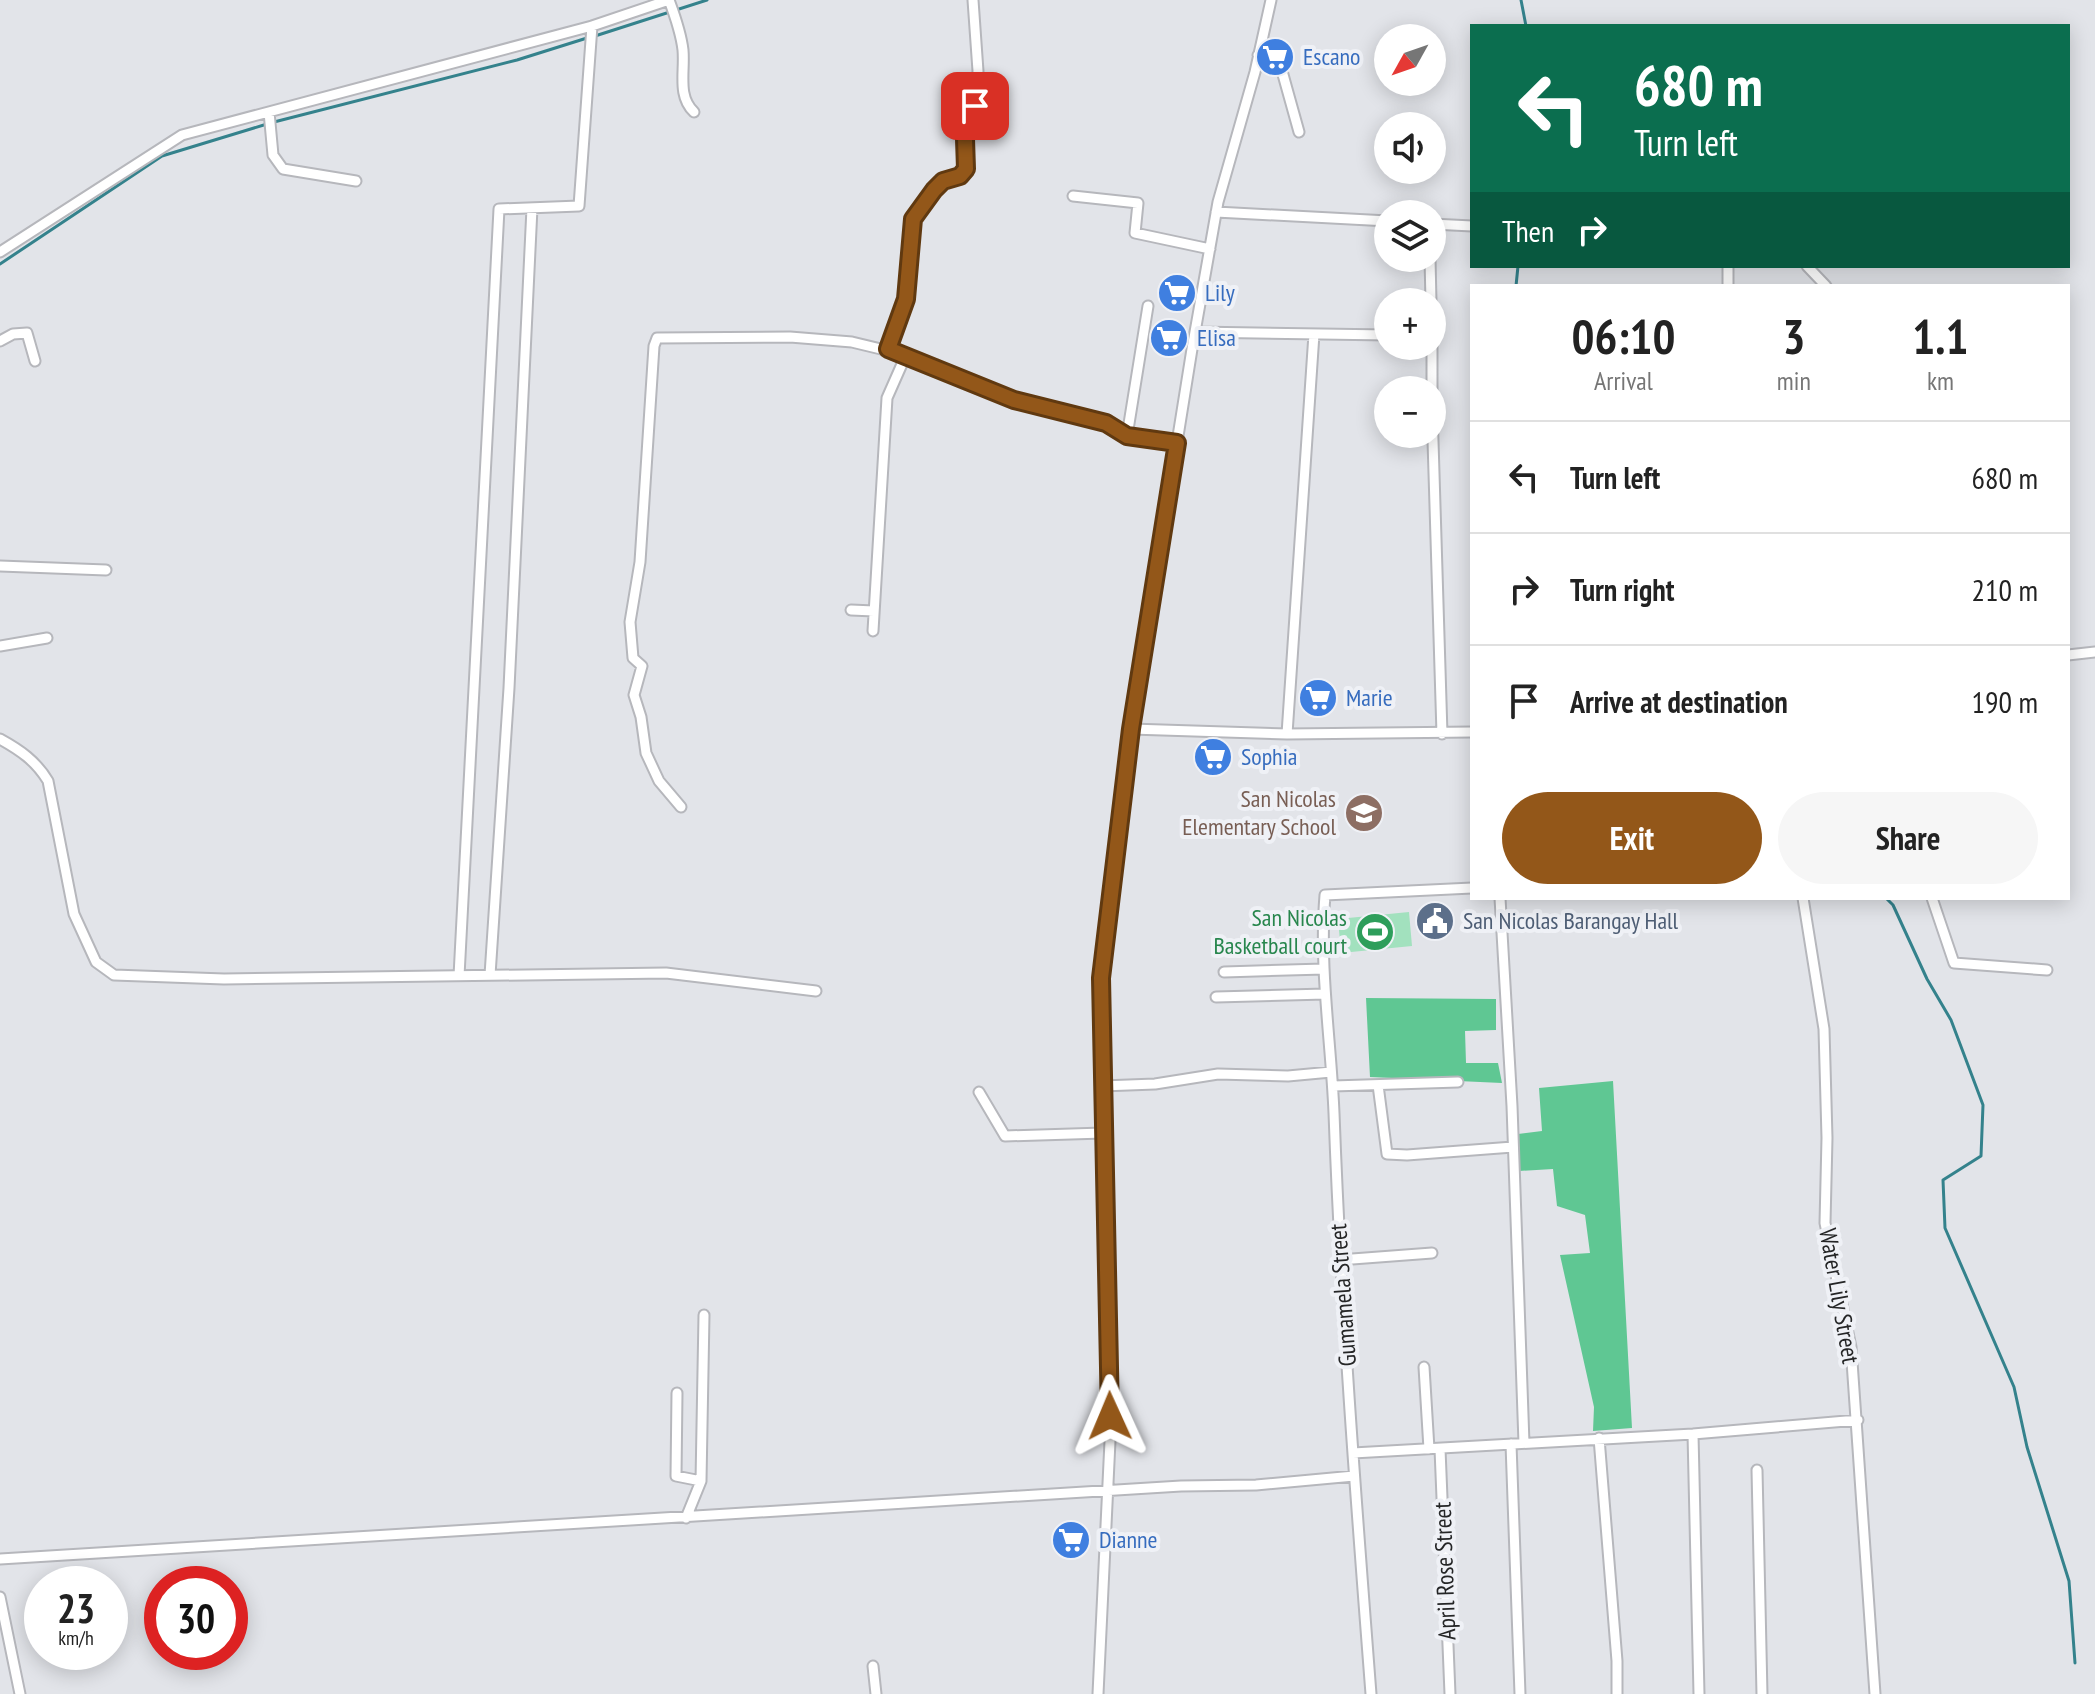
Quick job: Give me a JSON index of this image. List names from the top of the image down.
{
  "streets": {
    "street": ["Gumamela Street", "Water Lily Street", "April Rose Street"]
  },
  "places": {
    "supermarket": [
      "Escano",
      "Lily",
      "Elisa",
      "Marie",
      "Sophia",
      "Dianne"
    ],
    "school or university": ["San Nicolas Elementary School"],
    "public building": ["San Nicolas Barangay Hall"],
    "sports": ["San Nicolas Basketball court"]
  },
  "north": "bottom left",
  "page": {
    "map_buttons": ["+", "−"],
    "turn": ["680 m", "Turn left"],
    "then": "Then",
    "eta": [
      "06:10",
      "Arrival",
      "3",
      "min",
      "1.1",
      "km"
    ],
    "list": [
      {
        "name": "Turn left",
        "value": "680 m"
      },
      {
        "name": "Turn right",
        "value": "210 m"
      },
      {
        "name": "Arrive at destination",
        "value": "190 m"
      }
    ],
    "buttons": ["Exit", "Share"],
    "speed": "23 km/h",
    "limit": "30"
  }
}
